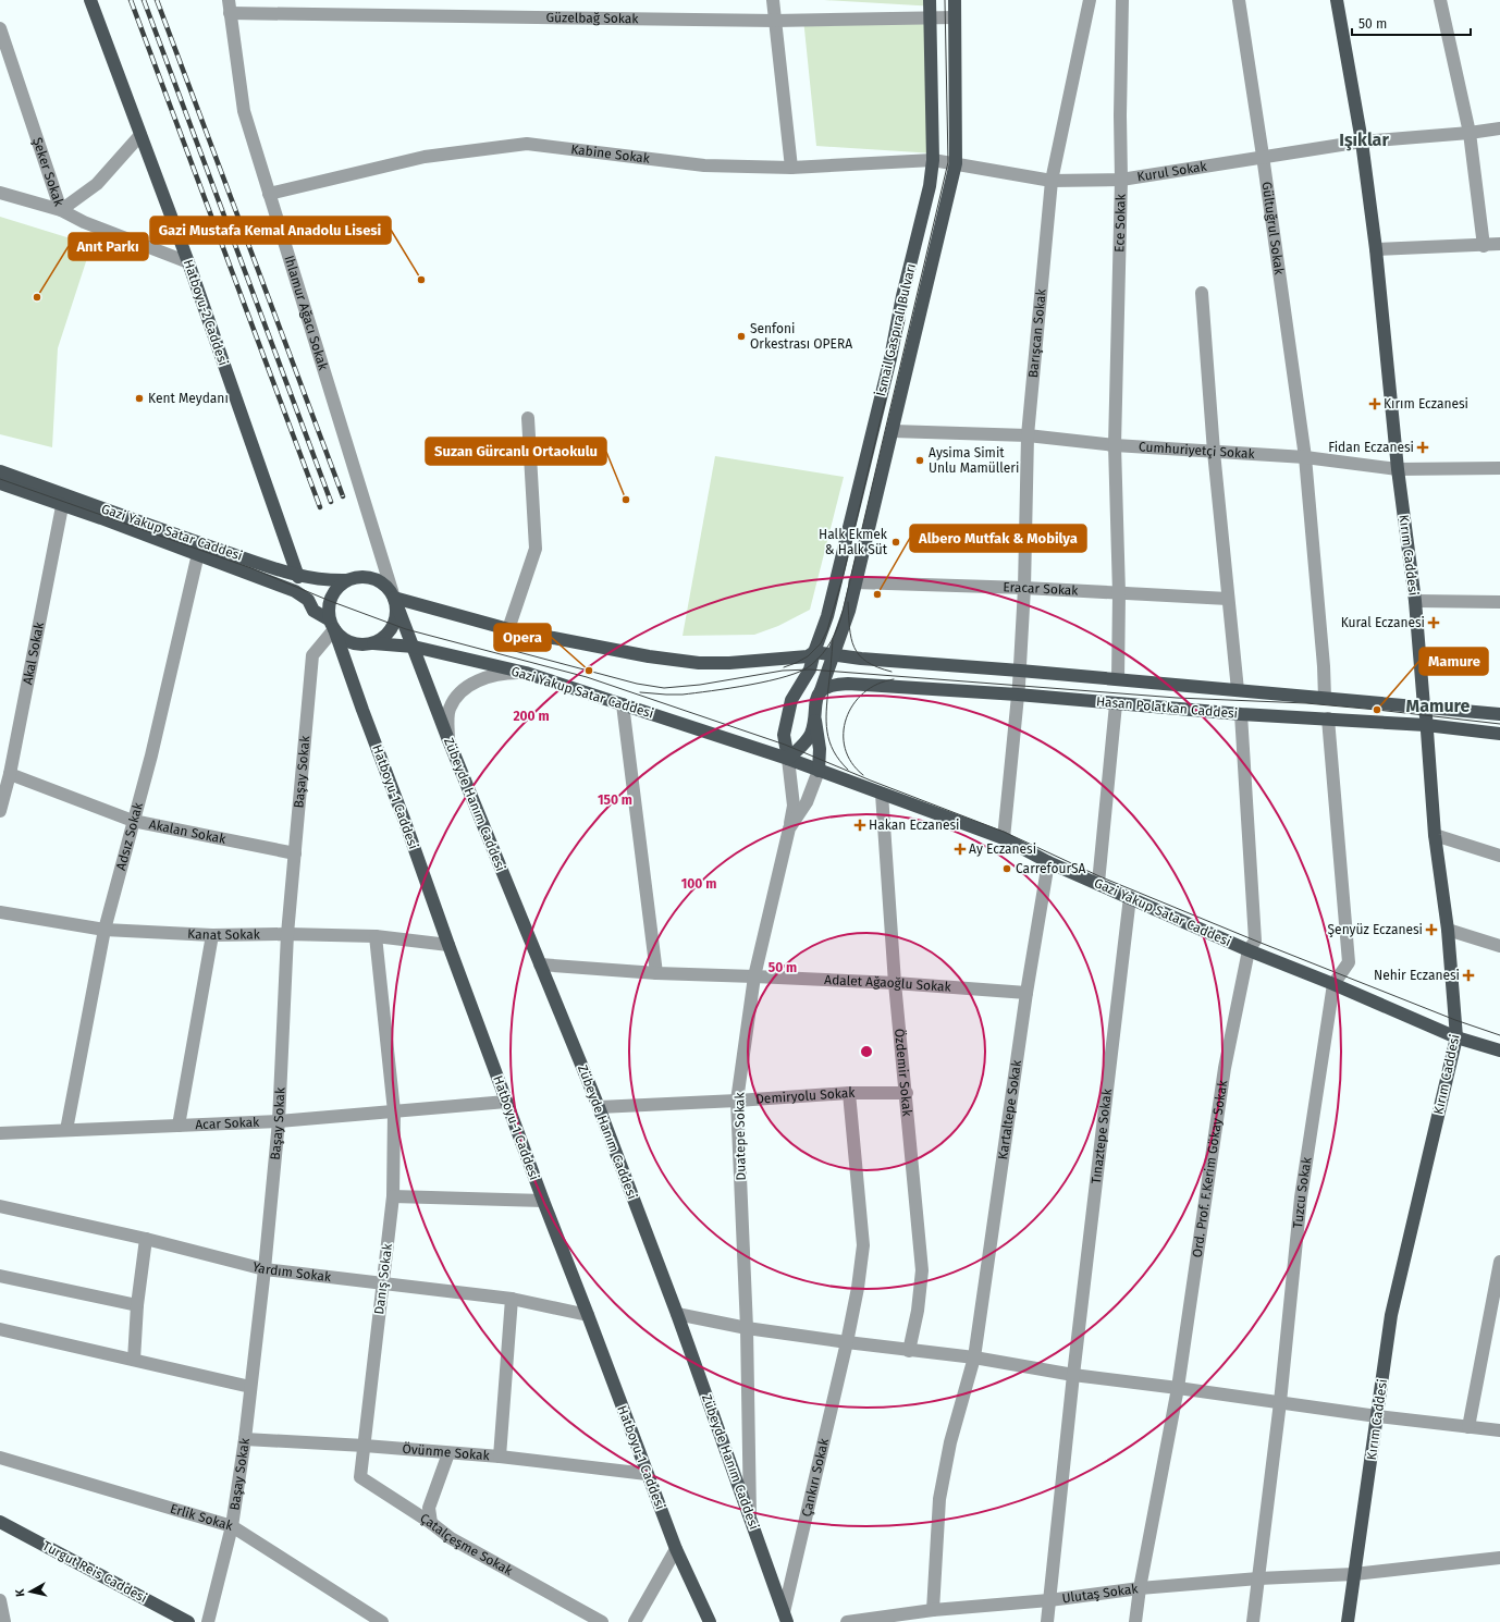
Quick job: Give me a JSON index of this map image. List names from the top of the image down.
{
  "streets": {
    "main road": [
      "Hatboyu-2 Caddesi",
      "İsmail Gaspıralı Bulvarı",
      "Gazi Yakup Satar Caddesi",
      "Kırım Caddesi",
      "Hasan Polatkan Caddesi",
      "Hatboyu-1 Caddesi",
      "Zübeyde Hanım Caddesi",
      "Turgut Reis Caddesi"
    ],
    "street": [
      "Güzelbağ Sokak",
      "Kabine Sokak",
      "Şeker Sokak",
      "Kurul Sokak",
      "Ece Sokak",
      "Gültuğrul Sokak",
      "Ihlamur Ağacı Sokak",
      "Barışcan Sokak",
      "Cumhuriyetçi Sokak",
      "Eracar Sokak",
      "Akal Sokak",
      "Başay Sokak",
      "Akalan Sokak",
      "Adsız Sokak",
      "Kanat Sokak",
      "Adalet Ağaoğlu Sokak",
      "Özdemir Sokak",
      "Demiryolu Sokak",
      "Kartaltepe Sokak",
      "Acar Sokak",
      "Duatepe Sokak",
      "Tınaztepe Sokak",
      "Ord. Prof. F.Kerim Gökay Sokak",
      "Tuzcu Sokak",
      "Yardım Sokak",
      "Danış Sokak",
      "Övünme Sokak",
      "Çankırı Sokak",
      "Erlik Sokak",
      "Çatalçeşme Sokak",
      "Ulutaş Sokak"
    ]
  },
  "crossings": [
    ["Güzelbağ Sokak", "Ihlamur Ağacı Sokak"],
    ["Güzelbağ Sokak", "İsmail Gaspıralı Bulvarı"],
    ["Kabine Sokak", "Kurul Sokak"],
    ["Kabine Sokak", "Ihlamur Ağacı Sokak"],
    ["Kabine Sokak", "İsmail Gaspıralı Bulvarı"],
    ["Şeker Sokak", "Hatboyu-2 Caddesi"],
    ["Kurul Sokak", "Ece Sokak"],
    ["Kurul Sokak", "Gültuğrul Sokak"],
    ["Kurul Sokak", "Barışcan Sokak"],
    ["Kurul Sokak", "Kırım Caddesi"],
    ["Ece Sokak", "Cumhuriyetçi Sokak"],
    ["Ece Sokak", "Eracar Sokak"],
    ["Gültuğrul Sokak", "Cumhuriyetçi Sokak"],
    ["Hatboyu-2 Caddesi", "Gazi Yakup Satar Caddesi"],
    ["Ihlamur Ağacı Sokak", "Gazi Yakup Satar Caddesi"],
    ["Ihlamur Ağacı Sokak", "Başay Sokak"],
    ["Ihlamur Ağacı Sokak", "Hatboyu-1 Caddesi"],
    ["Ihlamur Ağacı Sokak", "Zübeyde Hanım Caddesi"],
    ["İsmail Gaspıralı Bulvarı", "Gazi Yakup Satar Caddesi"],
    ["Barışcan Sokak", "Cumhuriyetçi Sokak"],
    ["Barışcan Sokak", "Gazi Yakup Satar Caddesi"],
    ["Barışcan Sokak", "Eracar Sokak"],
    ["Barışcan Sokak", "Hasan Polatkan Caddesi"],
    ["Cumhuriyetçi Sokak", "Kırım Caddesi"],
    ["Gazi Yakup Satar Caddesi", "Kırım Caddesi"],
    ["Gazi Yakup Satar Caddesi", "Akal Sokak"],
    ["Gazi Yakup Satar Caddesi", "Başay Sokak"],
    ["Gazi Yakup Satar Caddesi", "Hatboyu-1 Caddesi"],
    ["Gazi Yakup Satar Caddesi", "Zübeyde Hanım Caddesi"],
    ["Gazi Yakup Satar Caddesi", "Adsız Sokak"],
    ["Gazi Yakup Satar Caddesi", "Özdemir Sokak"],
    ["Gazi Yakup Satar Caddesi", "Kartaltepe Sokak"],
    ["Gazi Yakup Satar Caddesi", "Duatepe Sokak"],
    ["Gazi Yakup Satar Caddesi", "Tınaztepe Sokak"],
    ["Gazi Yakup Satar Caddesi", "Ord. Prof. F.Kerim Gökay Sokak"],
    ["Gazi Yakup Satar Caddesi", "Tuzcu Sokak"],
    ["Kırım Caddesi", "Hasan Polatkan Caddesi"],
    ["Kırım Caddesi", "Ulutaş Sokak"],
    ["Akal Sokak", "Akalan Sokak"],
    ["Hasan Polatkan Caddesi", "Ord. Prof. F.Kerim Gökay Sokak"],
    ["Başay Sokak", "Hatboyu-1 Caddesi"],
    ["Başay Sokak", "Zübeyde Hanım Caddesi"],
    ["Başay Sokak", "Akalan Sokak"],
    ["Başay Sokak", "Kanat Sokak"],
    ["Başay Sokak", "Acar Sokak"],
    ["Başay Sokak", "Yardım Sokak"],
    ["Başay Sokak", "Övünme Sokak"],
    ["Başay Sokak", "Erlik Sokak"],
    ["Hatboyu-1 Caddesi", "Zübeyde Hanım Caddesi"],
    ["Hatboyu-1 Caddesi", "Kanat Sokak"],
    ["Hatboyu-1 Caddesi", "Acar Sokak"],
    ["Hatboyu-1 Caddesi", "Yardım Sokak"],
    ["Hatboyu-1 Caddesi", "Övünme Sokak"],
    ["Zübeyde Hanım Caddesi", "Adalet Ağaoğlu Sokak"],
    ["Zübeyde Hanım Caddesi", "Demiryolu Sokak"],
    ["Zübeyde Hanım Caddesi", "Duatepe Sokak"],
    ["Zübeyde Hanım Caddesi", "Çankırı Sokak"],
    ["Akalan Sokak", "Adsız Sokak"],
    ["Adsız Sokak", "Kanat Sokak"],
    ["Adsız Sokak", "Acar Sokak"],
    ["Kanat Sokak", "Danış Sokak"],
    ["Adalet Ağaoğlu Sokak", "Özdemir Sokak"],
    ["Adalet Ağaoğlu Sokak", "Kartaltepe Sokak"],
    ["Adalet Ağaoğlu Sokak", "Duatepe Sokak"],
    ["Özdemir Sokak", "Demiryolu Sokak"],
    ["Demiryolu Sokak", "Duatepe Sokak"],
    ["Demiryolu Sokak", "Çankırı Sokak"],
    ["Kartaltepe Sokak", "Ulutaş Sokak"],
    ["Acar Sokak", "Danış Sokak"],
    ["Tınaztepe Sokak", "Ulutaş Sokak"],
    ["Ord. Prof. F.Kerim Gökay Sokak", "Ulutaş Sokak"],
    ["Tuzcu Sokak", "Ulutaş Sokak"],
    ["Yardım Sokak", "Danış Sokak"],
    ["Danış Sokak", "Övünme Sokak"],
    ["Danış Sokak", "Çatalçeşme Sokak"],
    ["Övünme Sokak", "Çatalçeşme Sokak"]
  ],
  "districts": ["Işıklar", "Mamure"],
  "places": {
    "other": [
      "Gazi Mustafa Kemal Anadolu Lisesi",
      "Anıt Parkı",
      "Senfoni Orkestrası OPERA",
      "Kent Meydanı",
      "Aysima Simit Unlu Mamülleri",
      "Suzan Gürcanlı Ortaokulu",
      "Halk Ekmek & Halk Süt",
      "Albero Mutfak & Mobilya",
      "Opera",
      "Mamure",
      "CarrefourSA"
    ],
    "health": [
      "Kırım Eczanesi",
      "Fidan Eczanesi",
      "Kural Eczanesi",
      "Hakan Eczanesi",
      "Ay Eczanesi",
      "Şenyüz Eczanesi",
      "Nehir Eczanesi"
    ]
  },
  "scale_bar": "50 m",
  "north": "left",
  "rings": [
    "200 m",
    "150 m",
    "100 m",
    "50 m"
  ]
}
